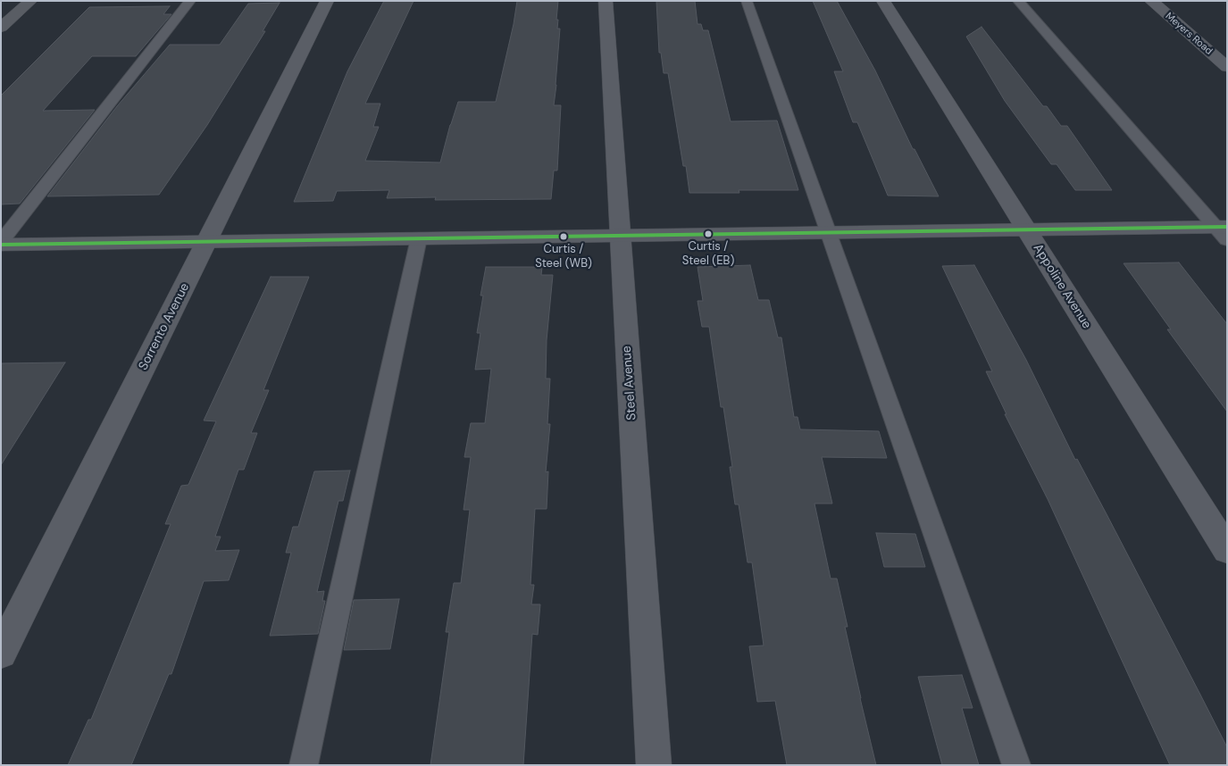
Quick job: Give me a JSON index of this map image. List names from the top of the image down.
{
  "streets": {
    "street": [
      "Meyers Road",
      "Appoline Avenue",
      "Sorrento Avenue",
      "Steel Avenue"
    ]
  },
  "places": ["Curtis / Steel (EB)", "Curtis / Steel (WB)"]
}
